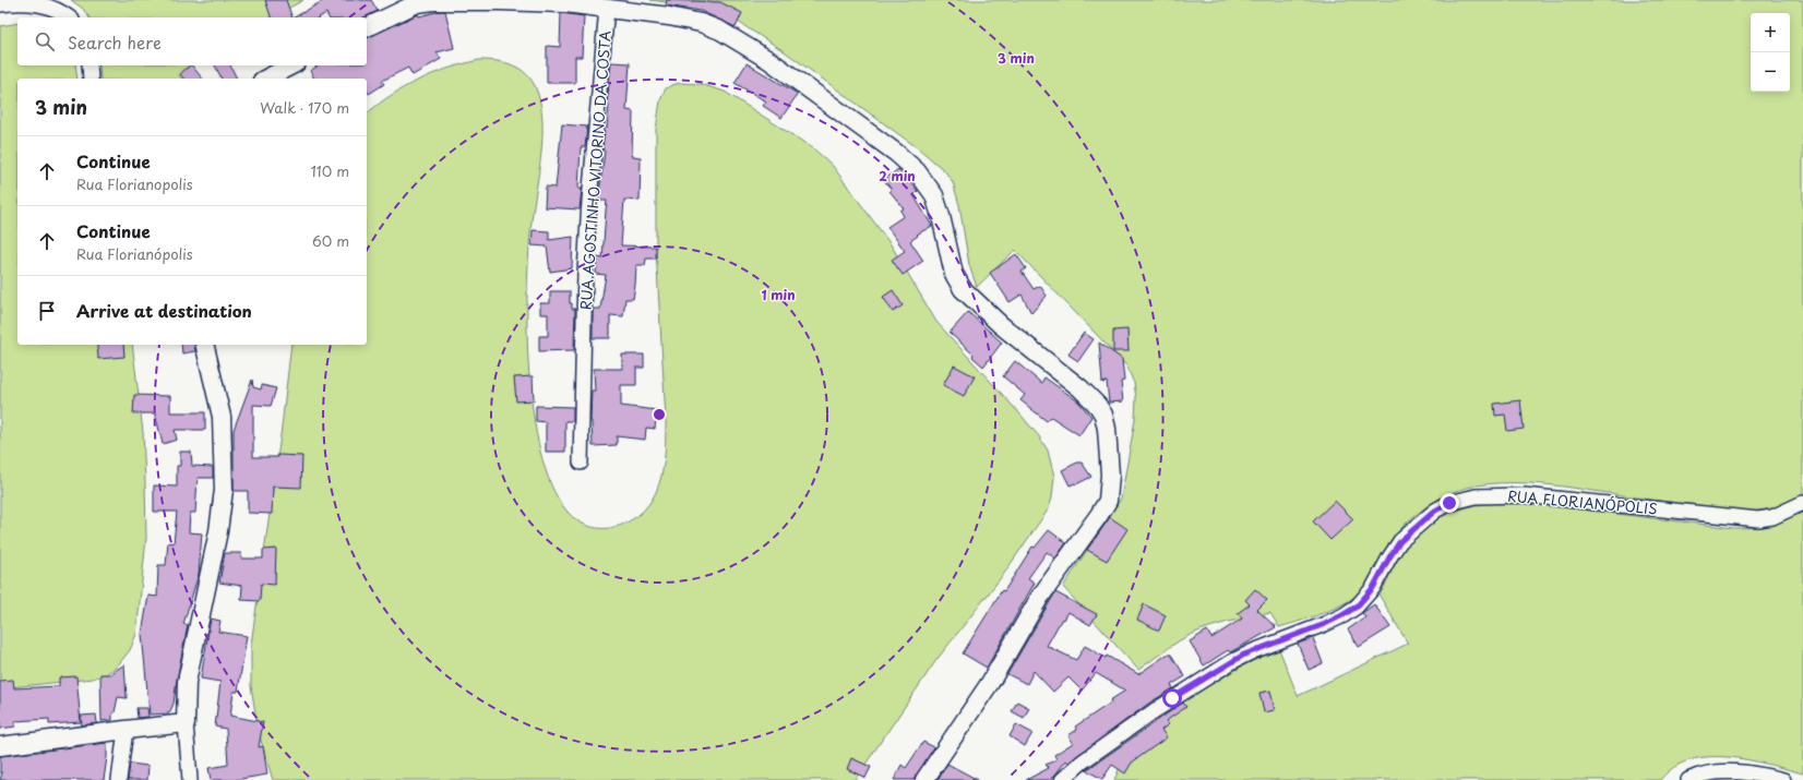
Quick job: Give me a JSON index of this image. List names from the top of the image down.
{
  "streets": {
    "street": ["RUA AGOSTINHO VITORINO DA COSTA", "RUA FLORIANÓPOLIS"]
  },
  "page": {
    "map_buttons": ["+", "−"],
    "search": "Search here",
    "heading": ["3 min", "Walk · 170 m"],
    "list": [
      ["Continue", "Rua Florianopolis", "110 m"],
      ["Continue", "Rua Florianópolis", "60 m"],
      "Arrive at destination"
    ]
  },
  "rings": ["3 min", "2 min", "1 min"]
}
